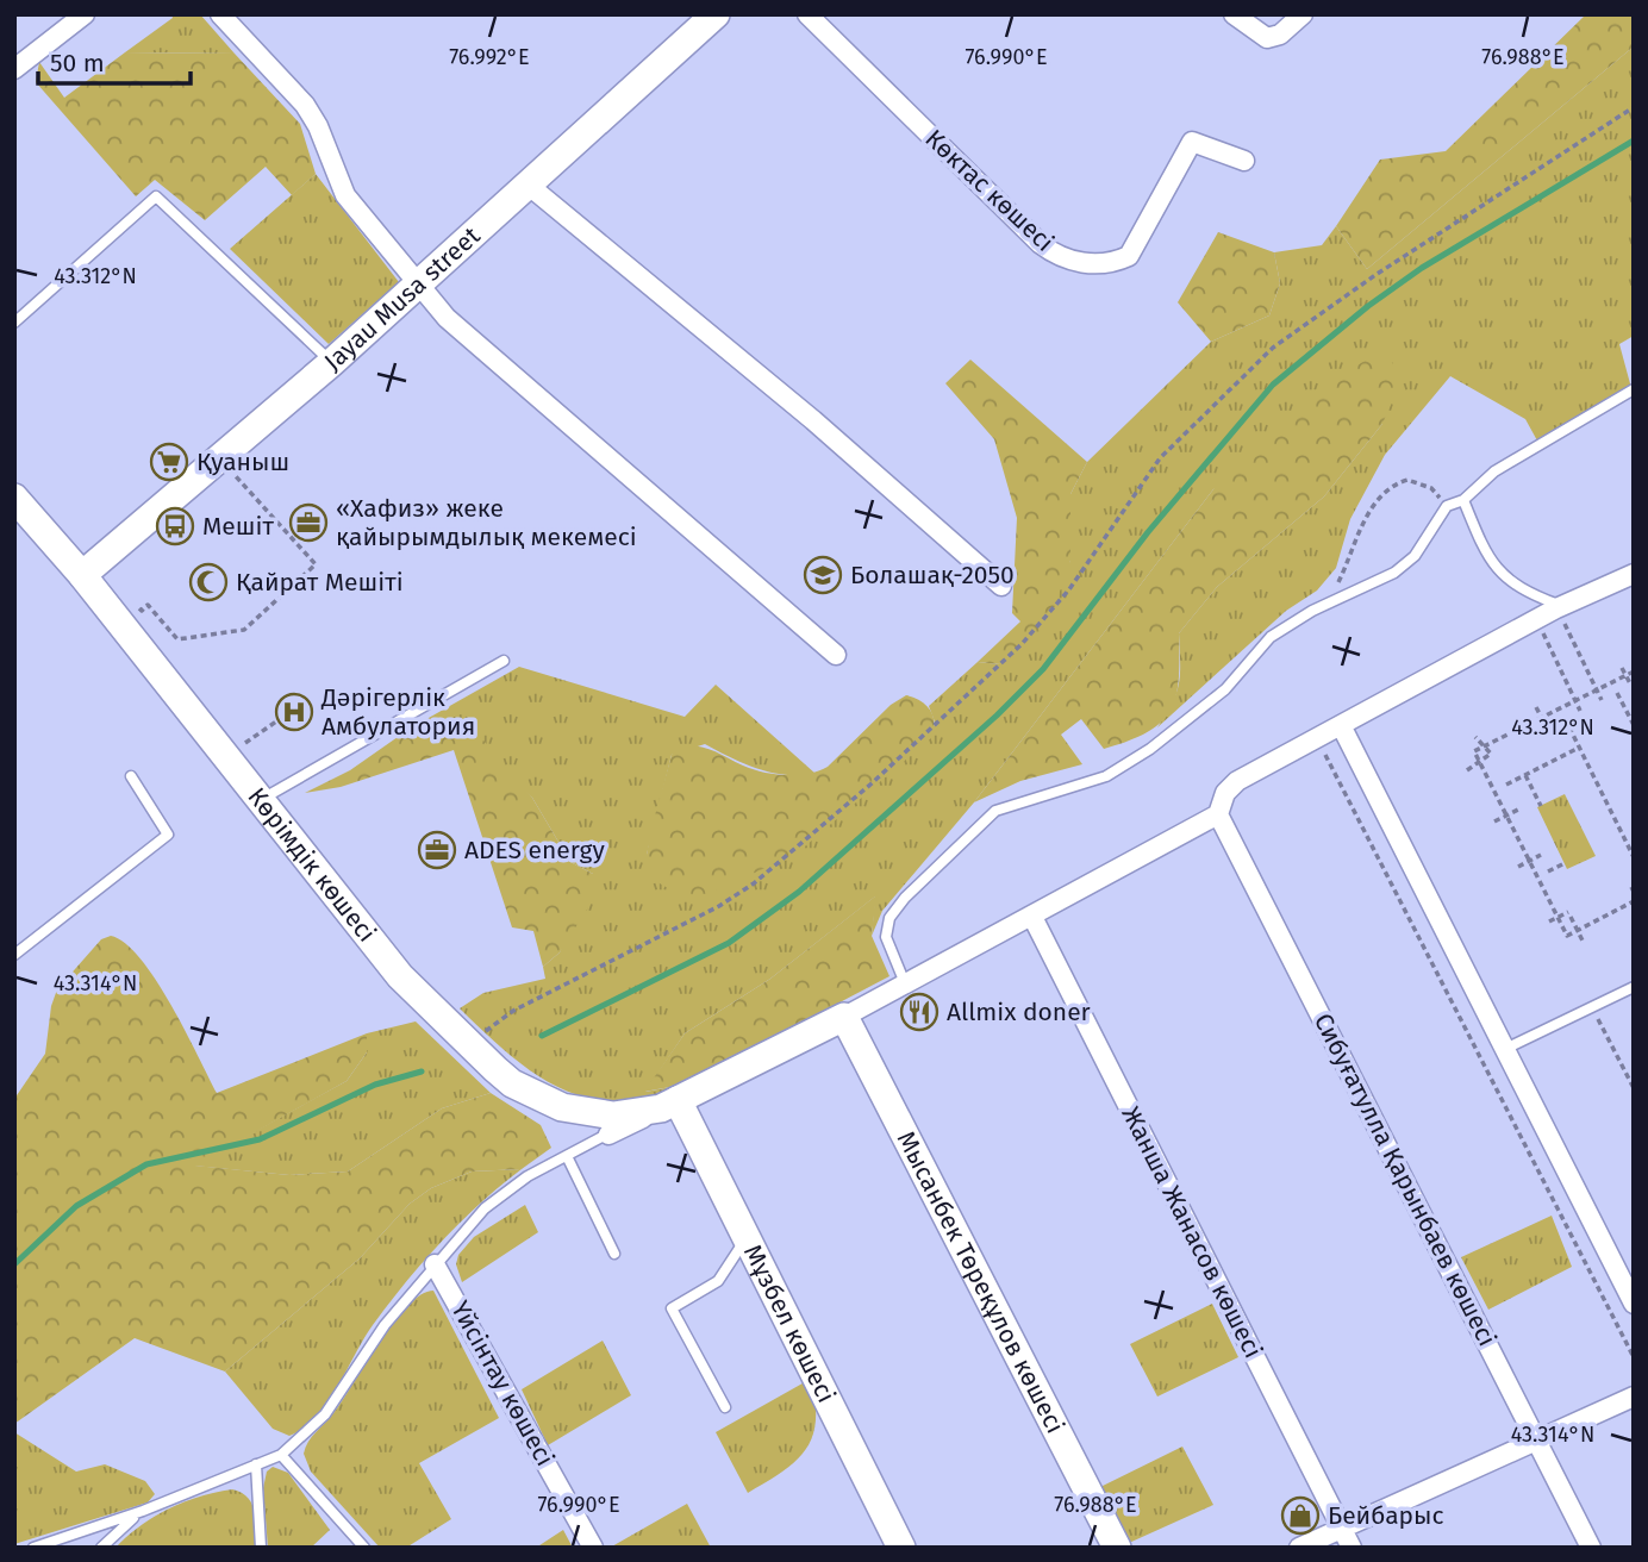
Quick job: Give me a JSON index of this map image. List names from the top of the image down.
{
  "streets": {
    "street": [
      "Көктас көшесі",
      "Jayau Musa street",
      "Көрімдік көшесі",
      "Сибуғатулла Қарынбаев көшесі",
      "Жанша Жанасов көшесі",
      "Мысанбек Төреқұлов көшесі",
      "Мұзбел көшесі",
      "Үйсінтау көшесі"
    ]
  },
  "crossings": [
    ["Jayau Musa street", "Көрімдік көшесі"],
    ["Көрімдік көшесі", "Мысанбек Төреқұлов көшесі"],
    ["Көрімдік көшесі", "Мұзбел көшесі"]
  ],
  "places": {
    "supermarket": ["Қуаныш"],
    "office": ["«Хафиз» жеке қайырымдылық мекемесі", "ADES energy"],
    "bus stop": ["Мешіт"],
    "school or university": ["Болашақ-2050"],
    "mosque": ["Қайрат Мешіті"],
    "hospital": ["Дәрігерлік Амбулатория"],
    "restaurant": ["Allmix doner"],
    "shop": ["Бейбарыс"]
  },
  "scale_bar": "50 m",
  "coordinates": [
    "76.992°E",
    "76.990°E",
    "76.988°E",
    "43.312°N",
    "43.314°N"
  ]
}
